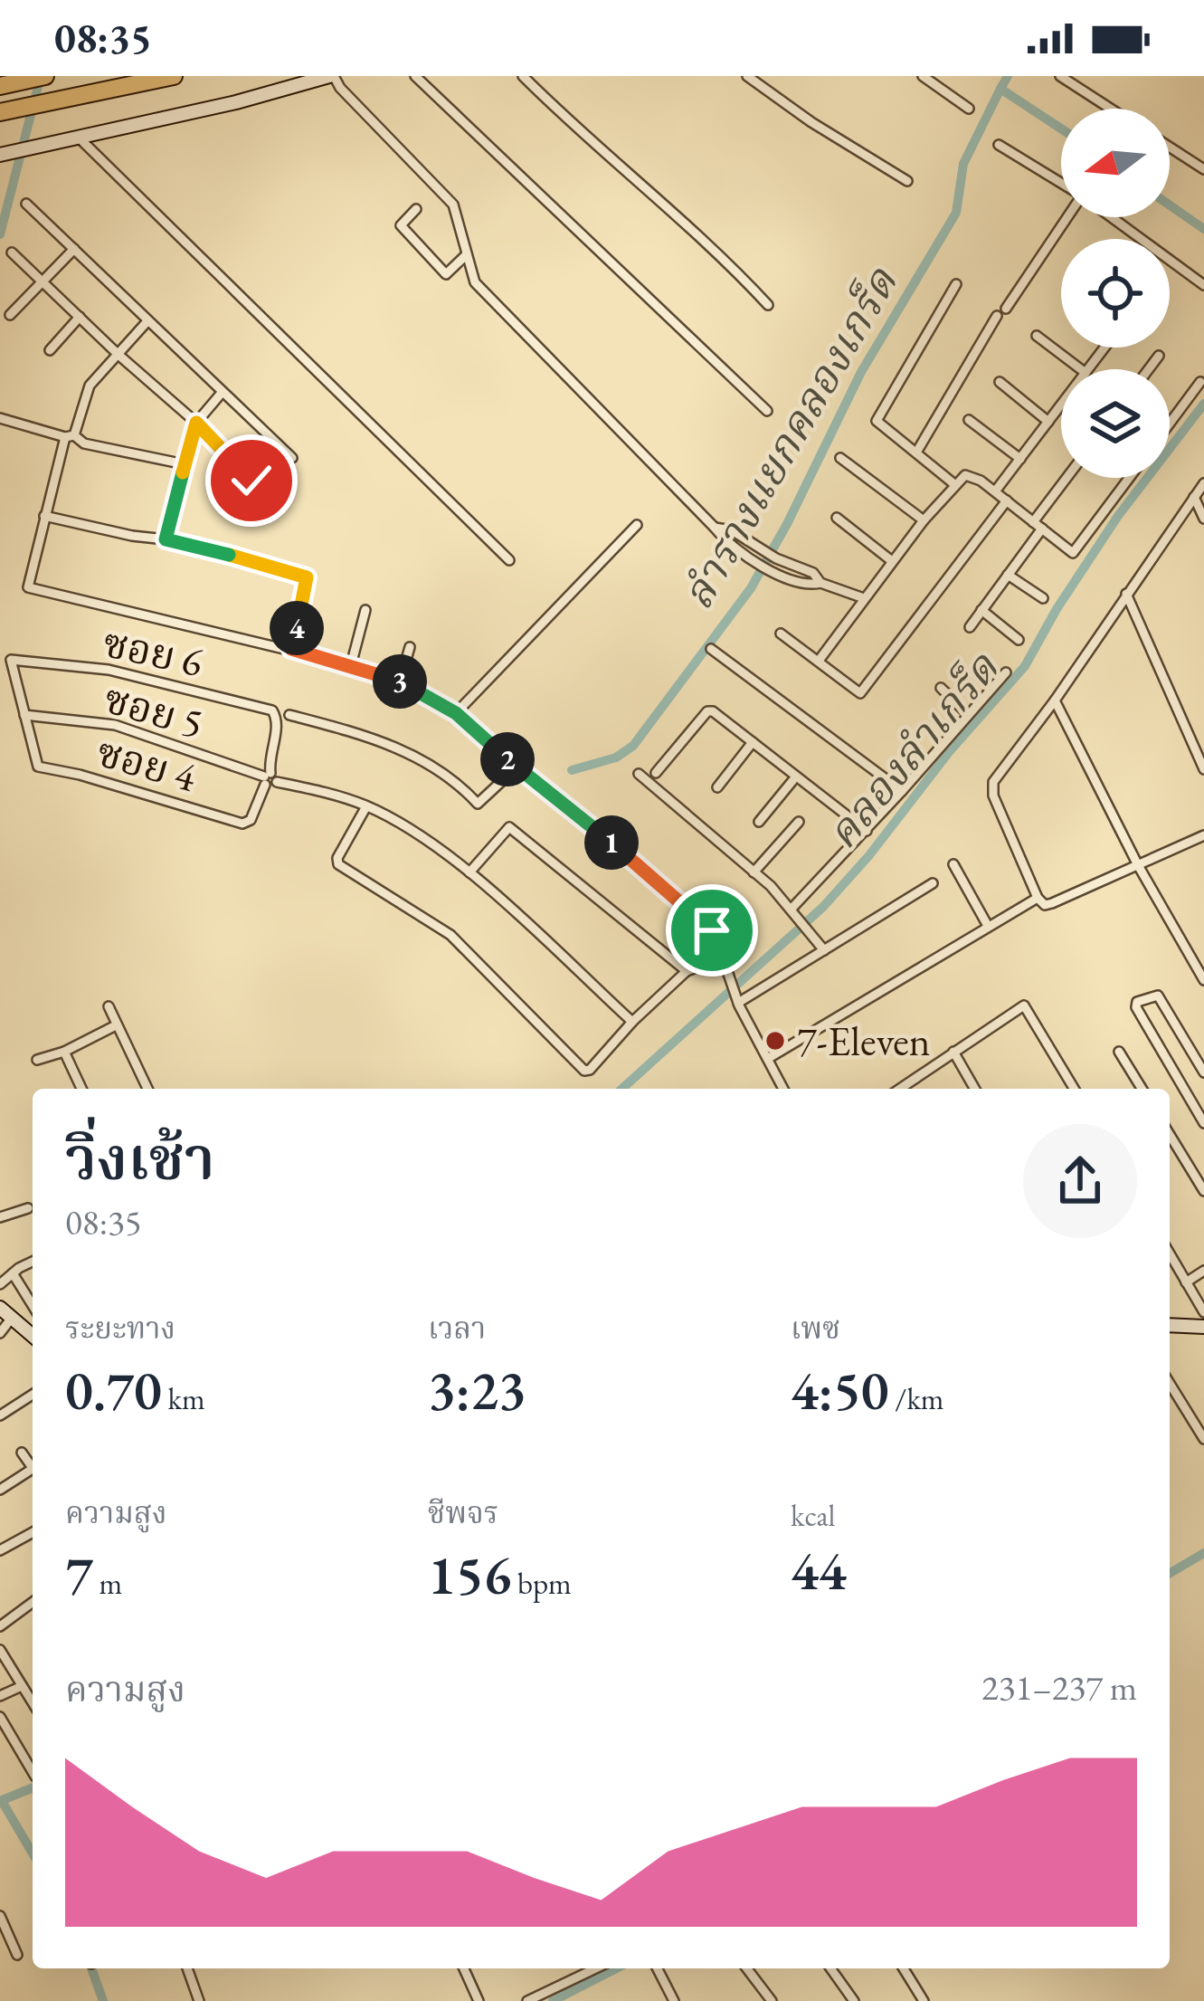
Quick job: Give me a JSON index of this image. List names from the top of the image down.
{
  "streets": {
    "street": ["ซอย 6", "ซอย 5", "ซอย 4"]
  },
  "crossings": [
    ["ซอย 6", "ซอย 5"],
    ["ซอย 6", "ซอย 4"],
    ["ซอย 5", "ซอย 4"]
  ],
  "water": ["ลำรางแยกคลองเกร็ด", "คลองลำเกร็ด"],
  "places": ["7-Eleven"],
  "north": "left",
  "page": {
    "status": "08:35",
    "pins": [
      "4",
      "3",
      "2",
      "1"
    ],
    "heading": ["วิ่งเช้า", "08:35"],
    "stats": [
      ["ระยะทาง", "0.70 km"],
      ["เวลา", "3:23"],
      ["เพซ", "4:50 /km"],
      ["ความสูง", "7 m"],
      ["ชีพจร", "156 bpm"],
      ["kcal", "44"]
    ],
    "chart": ["ความสูง", "231–237 m"]
  }
}
